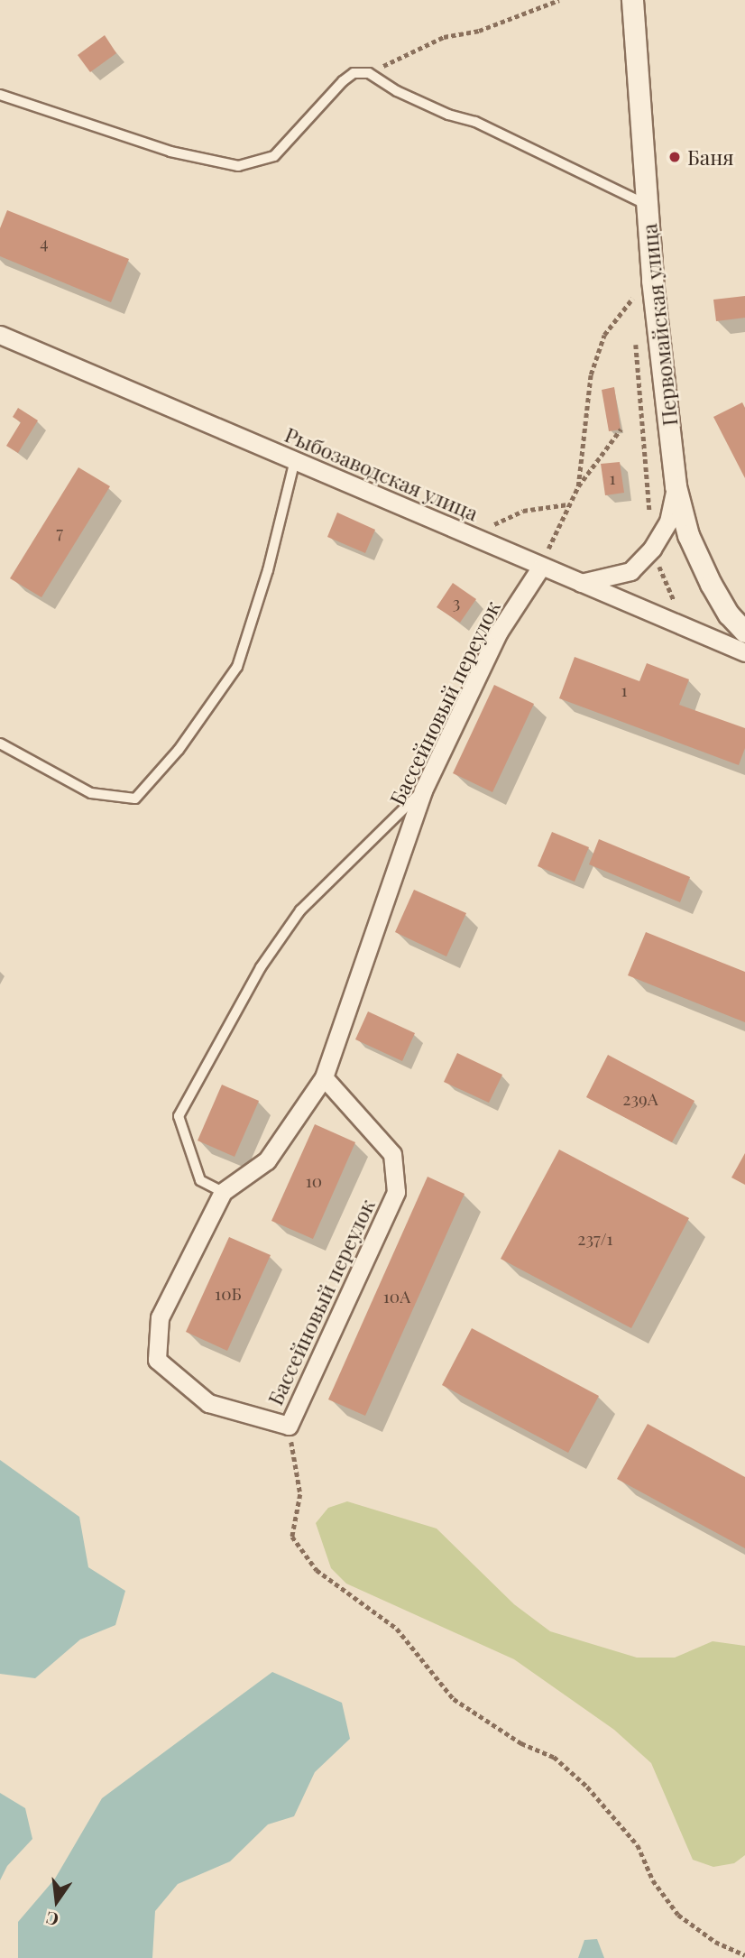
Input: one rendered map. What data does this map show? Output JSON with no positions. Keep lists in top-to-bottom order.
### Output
{
  "streets": {
    "street": ["Первомайская улица", "Рыбозаводская улица", "Бассейновый переулок"]
  },
  "crossings": [
    ["Рыбозаводская улица", "Бассейновый переулок"]
  ],
  "places": ["Баня"],
  "house_numbers": [
    "4",
    "1",
    "7",
    "3",
    "1",
    "239A",
    "10",
    "237/1",
    "10Б",
    "10А"
  ],
  "north": "bottom"
}
